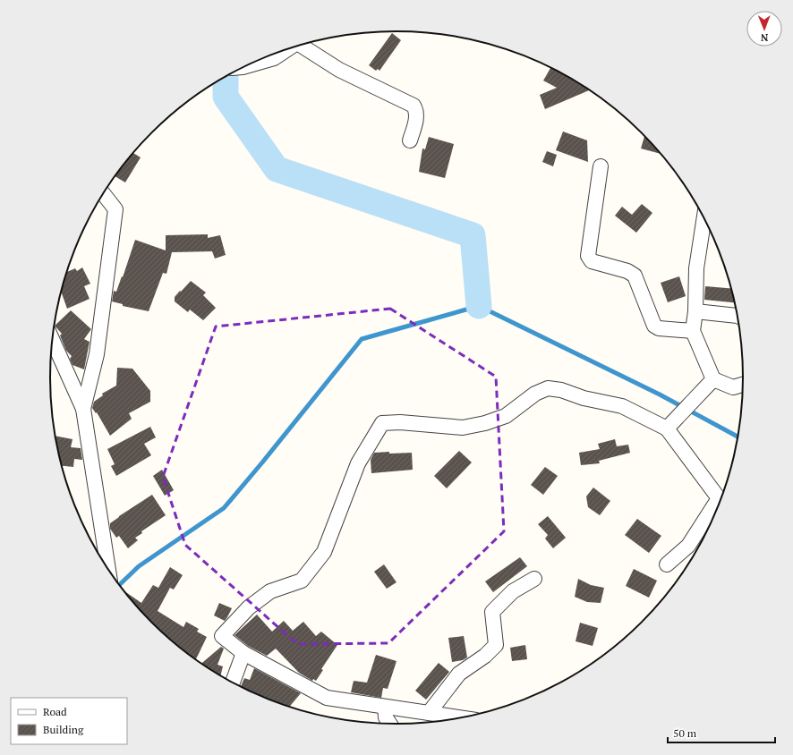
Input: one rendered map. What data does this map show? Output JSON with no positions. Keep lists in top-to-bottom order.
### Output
{
  "legend": ["Road", "Building"],
  "scale_bar": "50 m",
  "north": "bottom"
}
